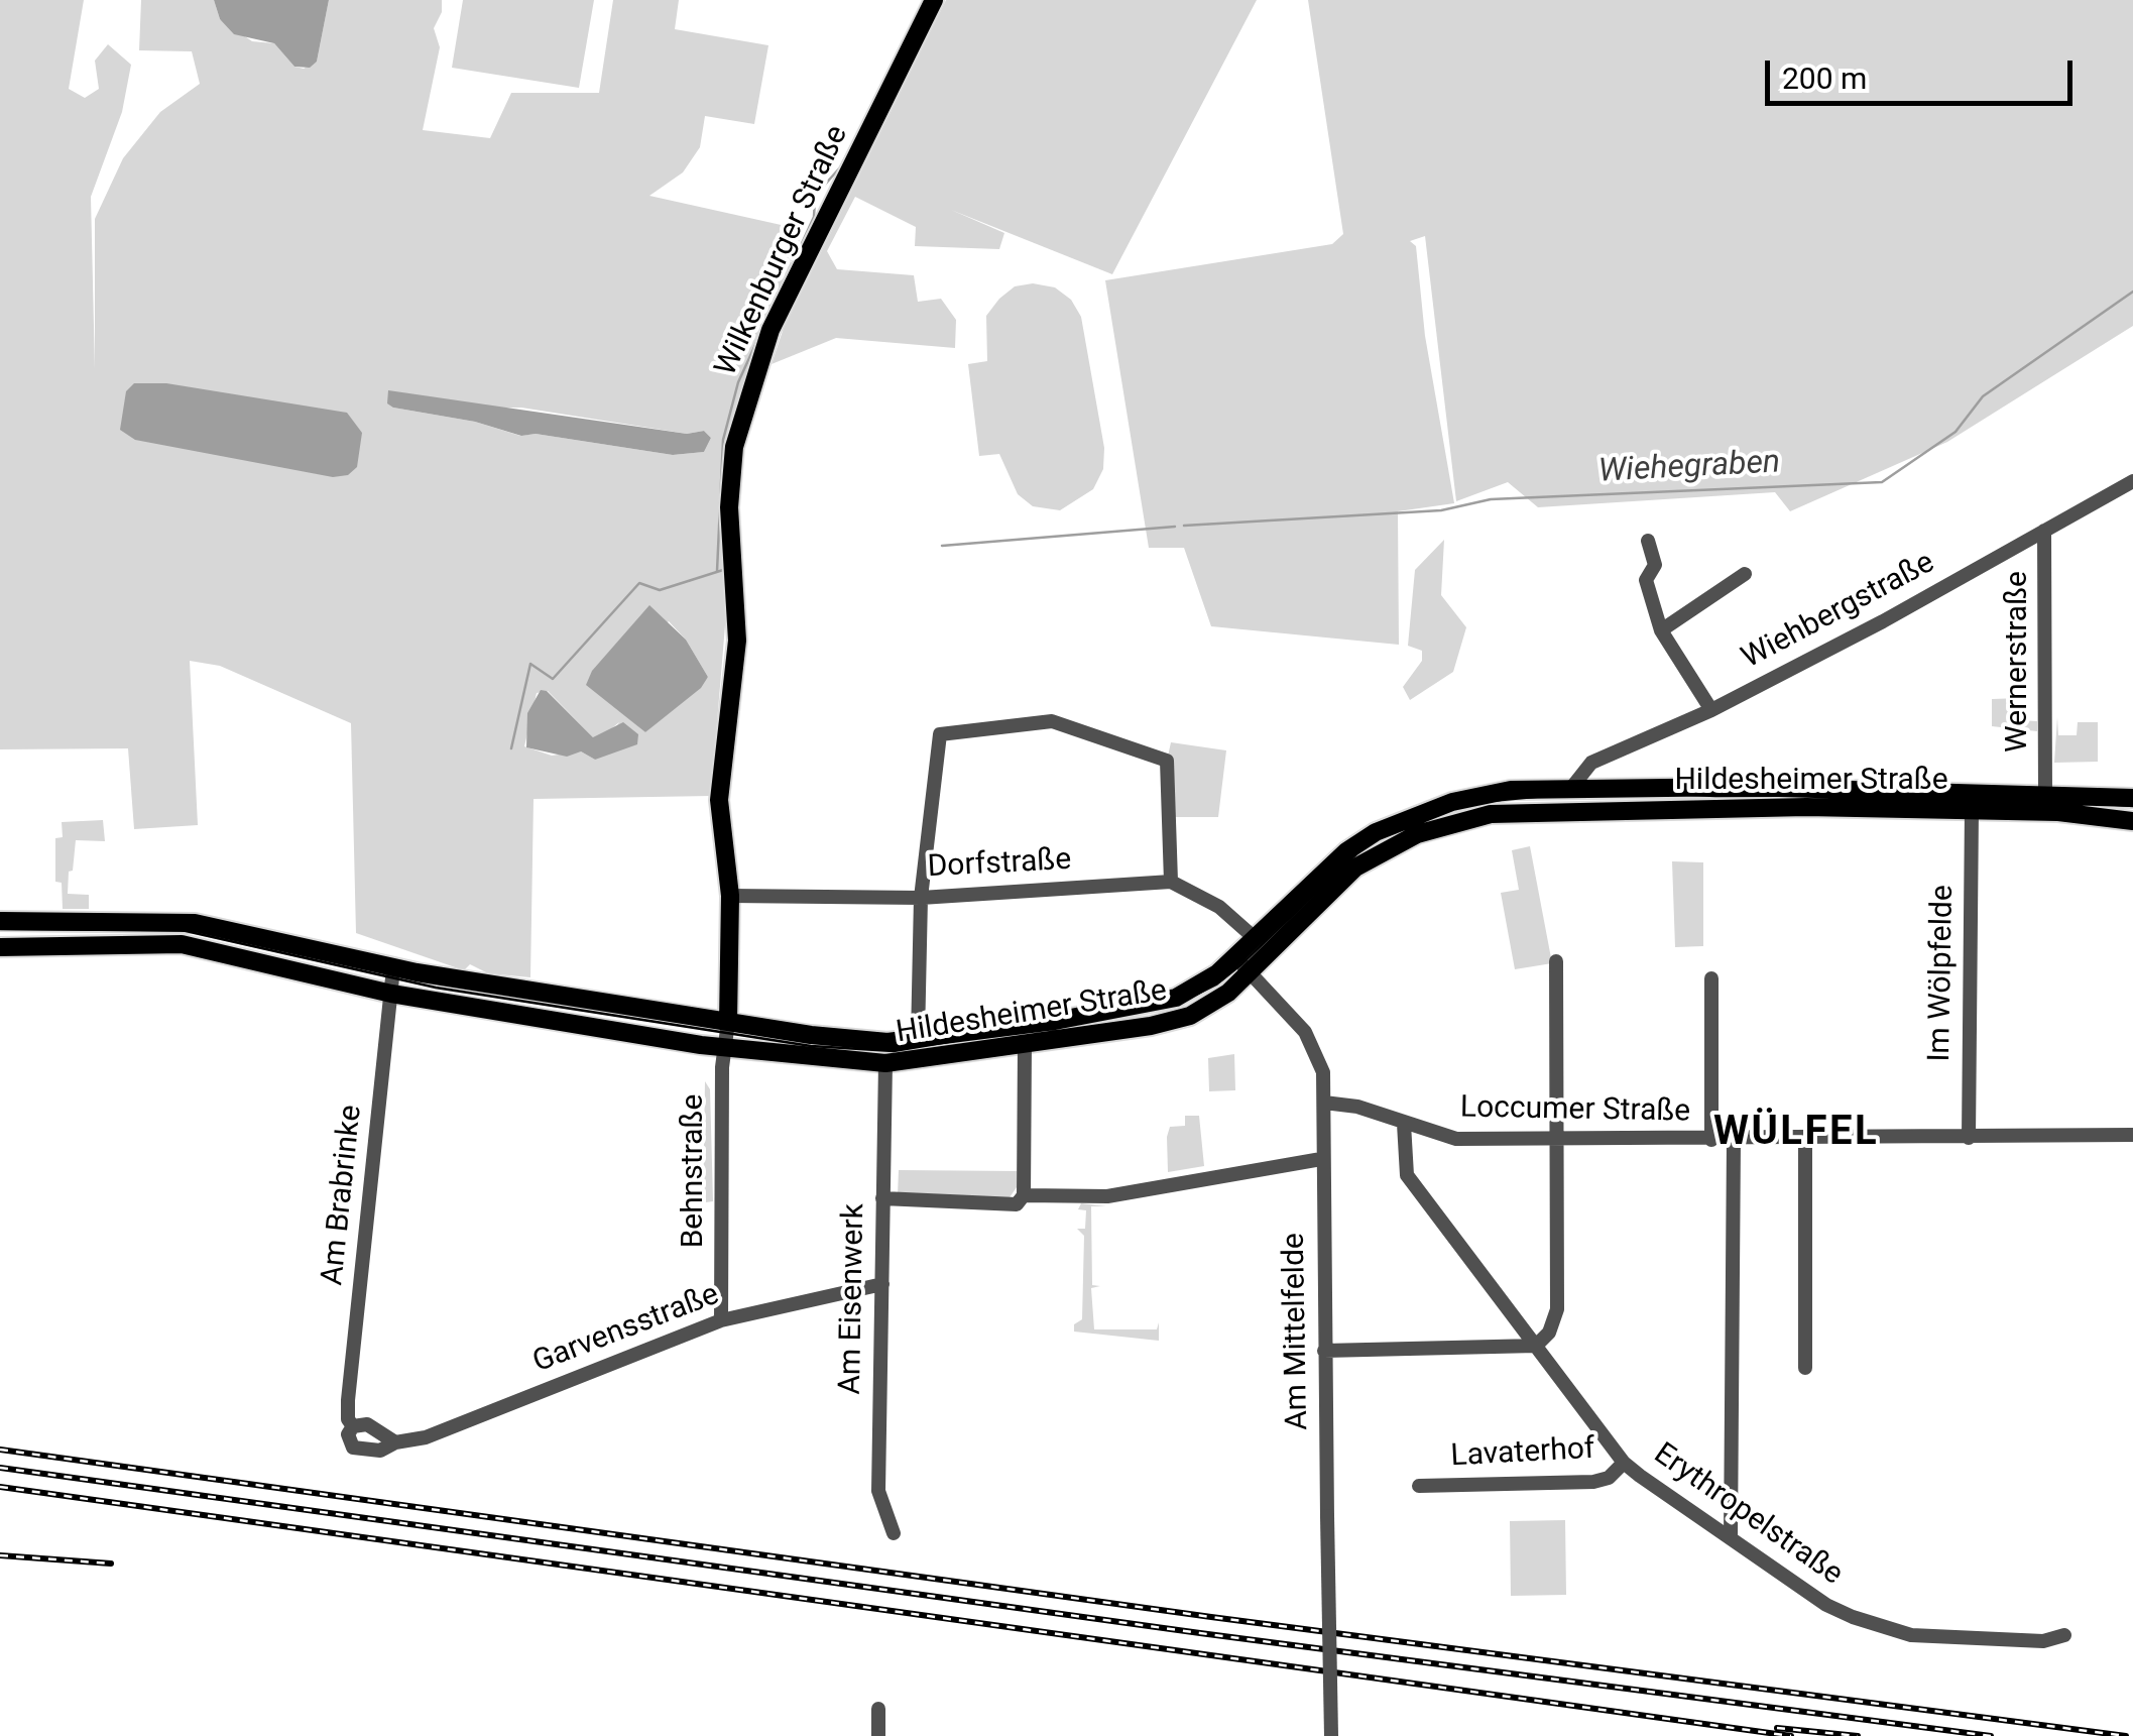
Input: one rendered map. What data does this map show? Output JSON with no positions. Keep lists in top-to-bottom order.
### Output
{
  "streets": {
    "main road": ["Wilkenburger Straße", "Hildesheimer Straße"],
    "street": [
      "Wiehbergstraße",
      "Wernerstraße",
      "Dorfstraße",
      "Im Wölpfelde",
      "Loccumer Straße",
      "Behnstraße",
      "Am Brabrinke",
      "Am Eisenwerk",
      "Garvensstraße",
      "Am Mittelfelde",
      "Lavaterhof",
      "Erythropelstraße"
    ]
  },
  "crossings": [
    ["Wilkenburger Straße", "Hildesheimer Straße"],
    ["Wilkenburger Straße", "Dorfstraße"],
    ["Wilkenburger Straße", "Behnstraße"],
    ["Wiehbergstraße", "Wernerstraße"],
    ["Wiehbergstraße", "Hildesheimer Straße"],
    ["Wernerstraße", "Hildesheimer Straße"],
    ["Hildesheimer Straße", "Im Wölpfelde"],
    ["Hildesheimer Straße", "Behnstraße"],
    ["Hildesheimer Straße", "Am Brabrinke"],
    ["Hildesheimer Straße", "Am Eisenwerk"],
    ["Hildesheimer Straße", "Am Mittelfelde"],
    ["Im Wölpfelde", "Loccumer Straße"],
    ["Loccumer Straße", "Am Mittelfelde"],
    ["Loccumer Straße", "Erythropelstraße"],
    ["Behnstraße", "Garvensstraße"],
    ["Am Brabrinke", "Garvensstraße"],
    ["Am Eisenwerk", "Garvensstraße"],
    ["Lavaterhof", "Erythropelstraße"]
  ],
  "districts": ["WÜLFEL"],
  "water": ["Wiehegraben"],
  "scale_bar": "200 m"
}
